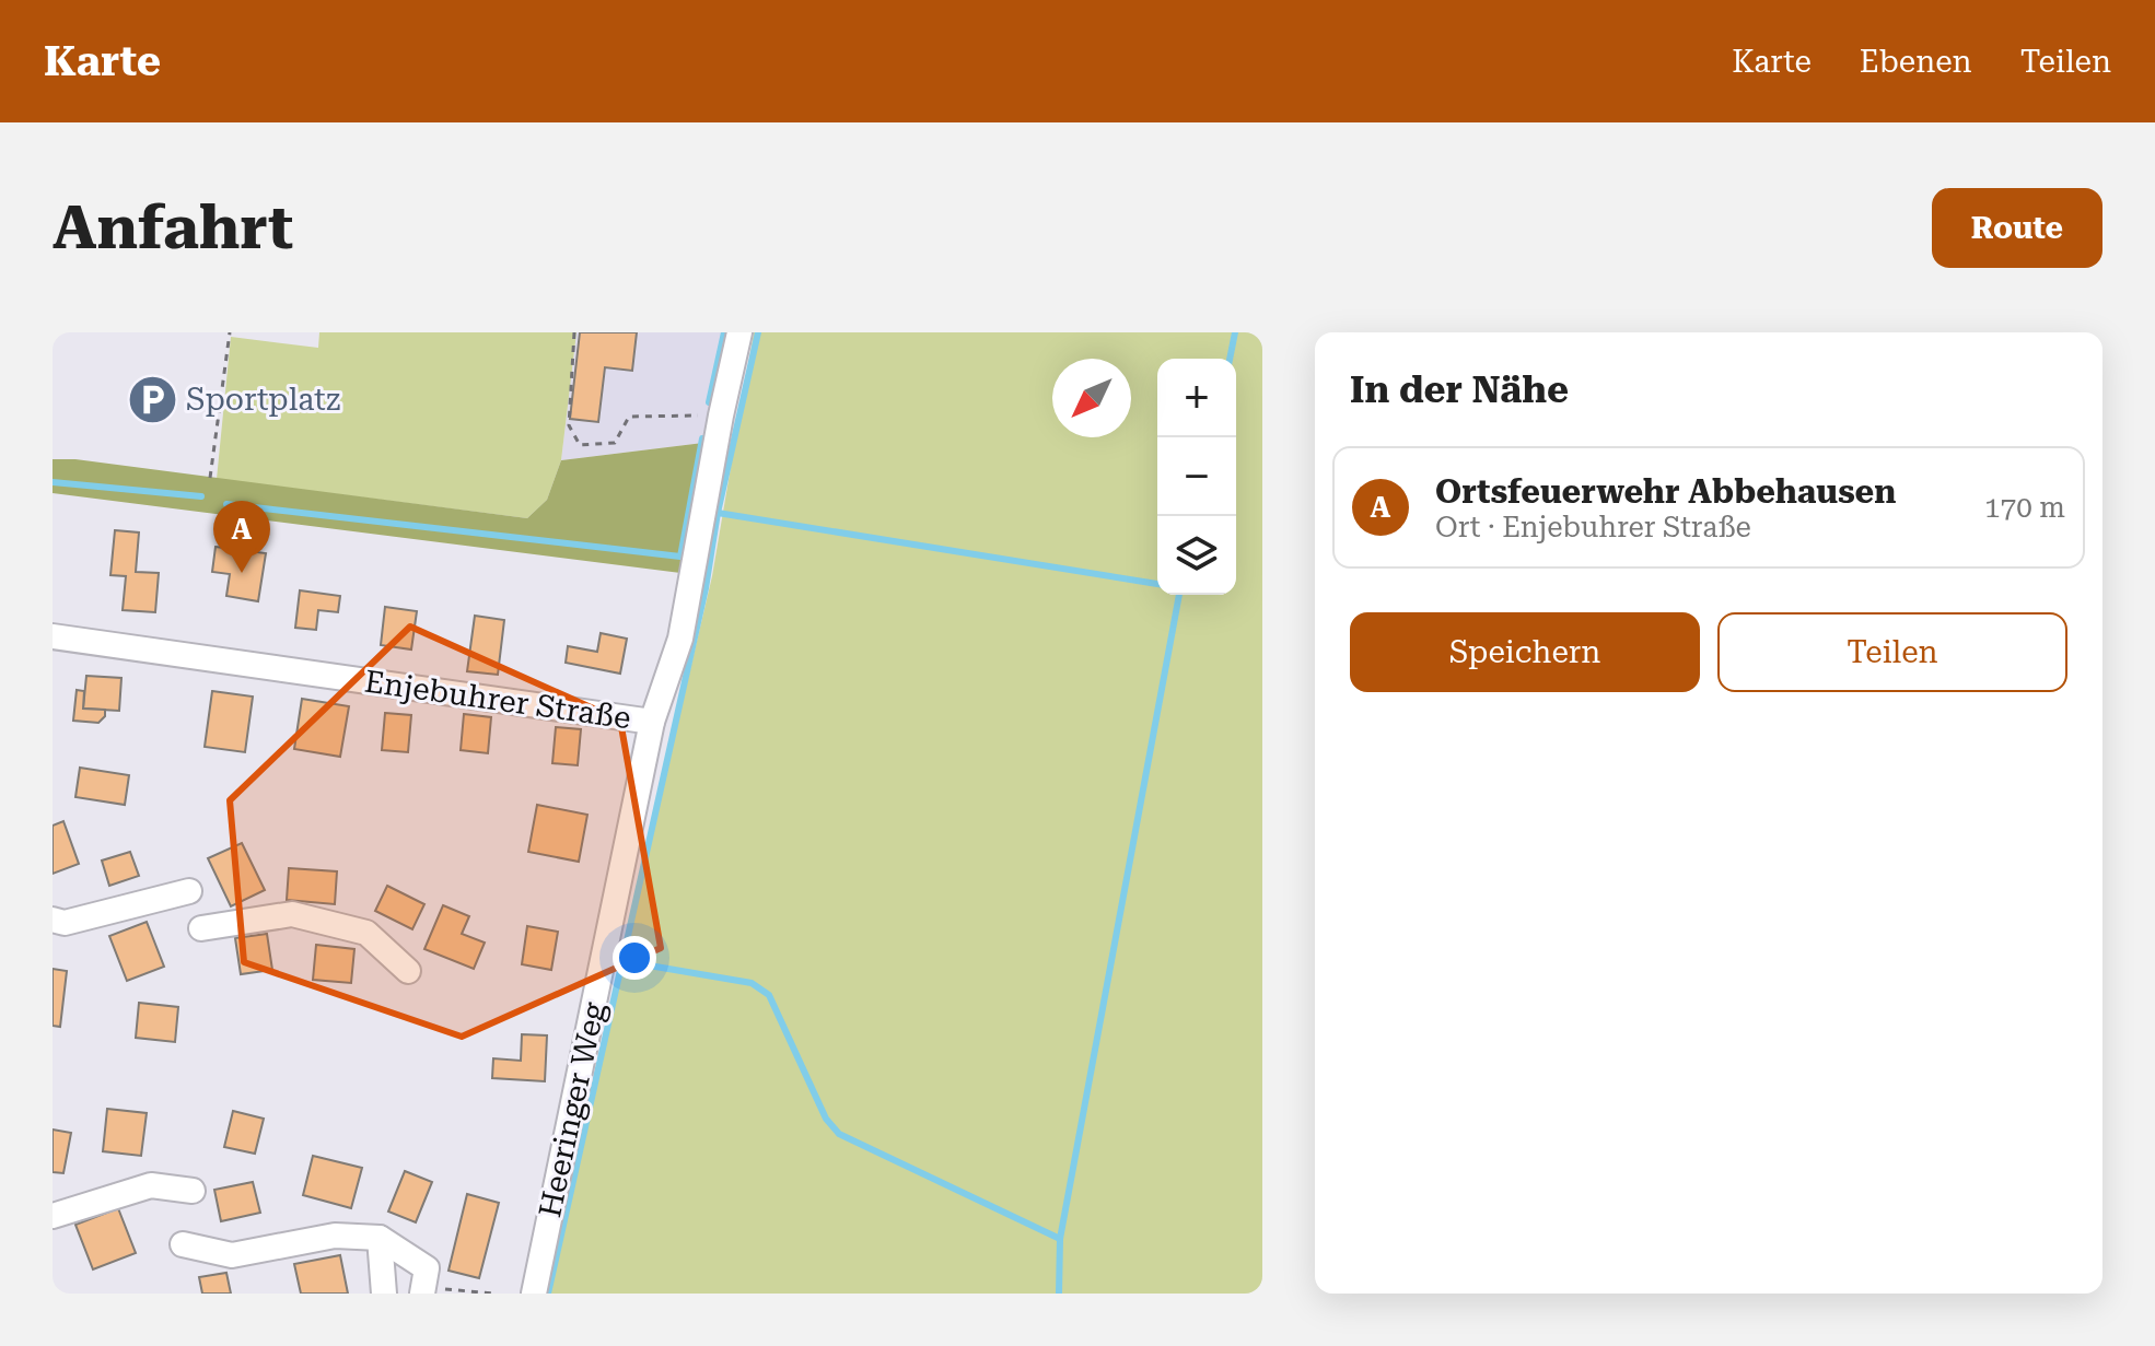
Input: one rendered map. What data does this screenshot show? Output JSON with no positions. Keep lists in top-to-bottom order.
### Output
{
  "streets": {
    "street": ["Enjebuhrer Straße", "Heeringer Weg"]
  },
  "crossings": [
    ["Enjebuhrer Straße", "Heeringer Weg"]
  ],
  "places": {
    "parking": ["Sportplatz"]
  },
  "north": "bottom left",
  "page": {
    "header": "Karte",
    "nav": ["Karte", "Ebenen", "Teilen"],
    "buttons": [
      "Route",
      ["Speichern", "Teilen"]
    ],
    "title": "Anfahrt",
    "heading": "In der Nähe",
    "map_buttons": ["+", "−"],
    "list": [
      {
        "mark": "A",
        "name": "Ortsfeuerwehr Abbehausen",
        "note": "Ort · Enjebuhrer Straße",
        "value": "170 m"
      }
    ],
    "pins": "A"
  }
}
